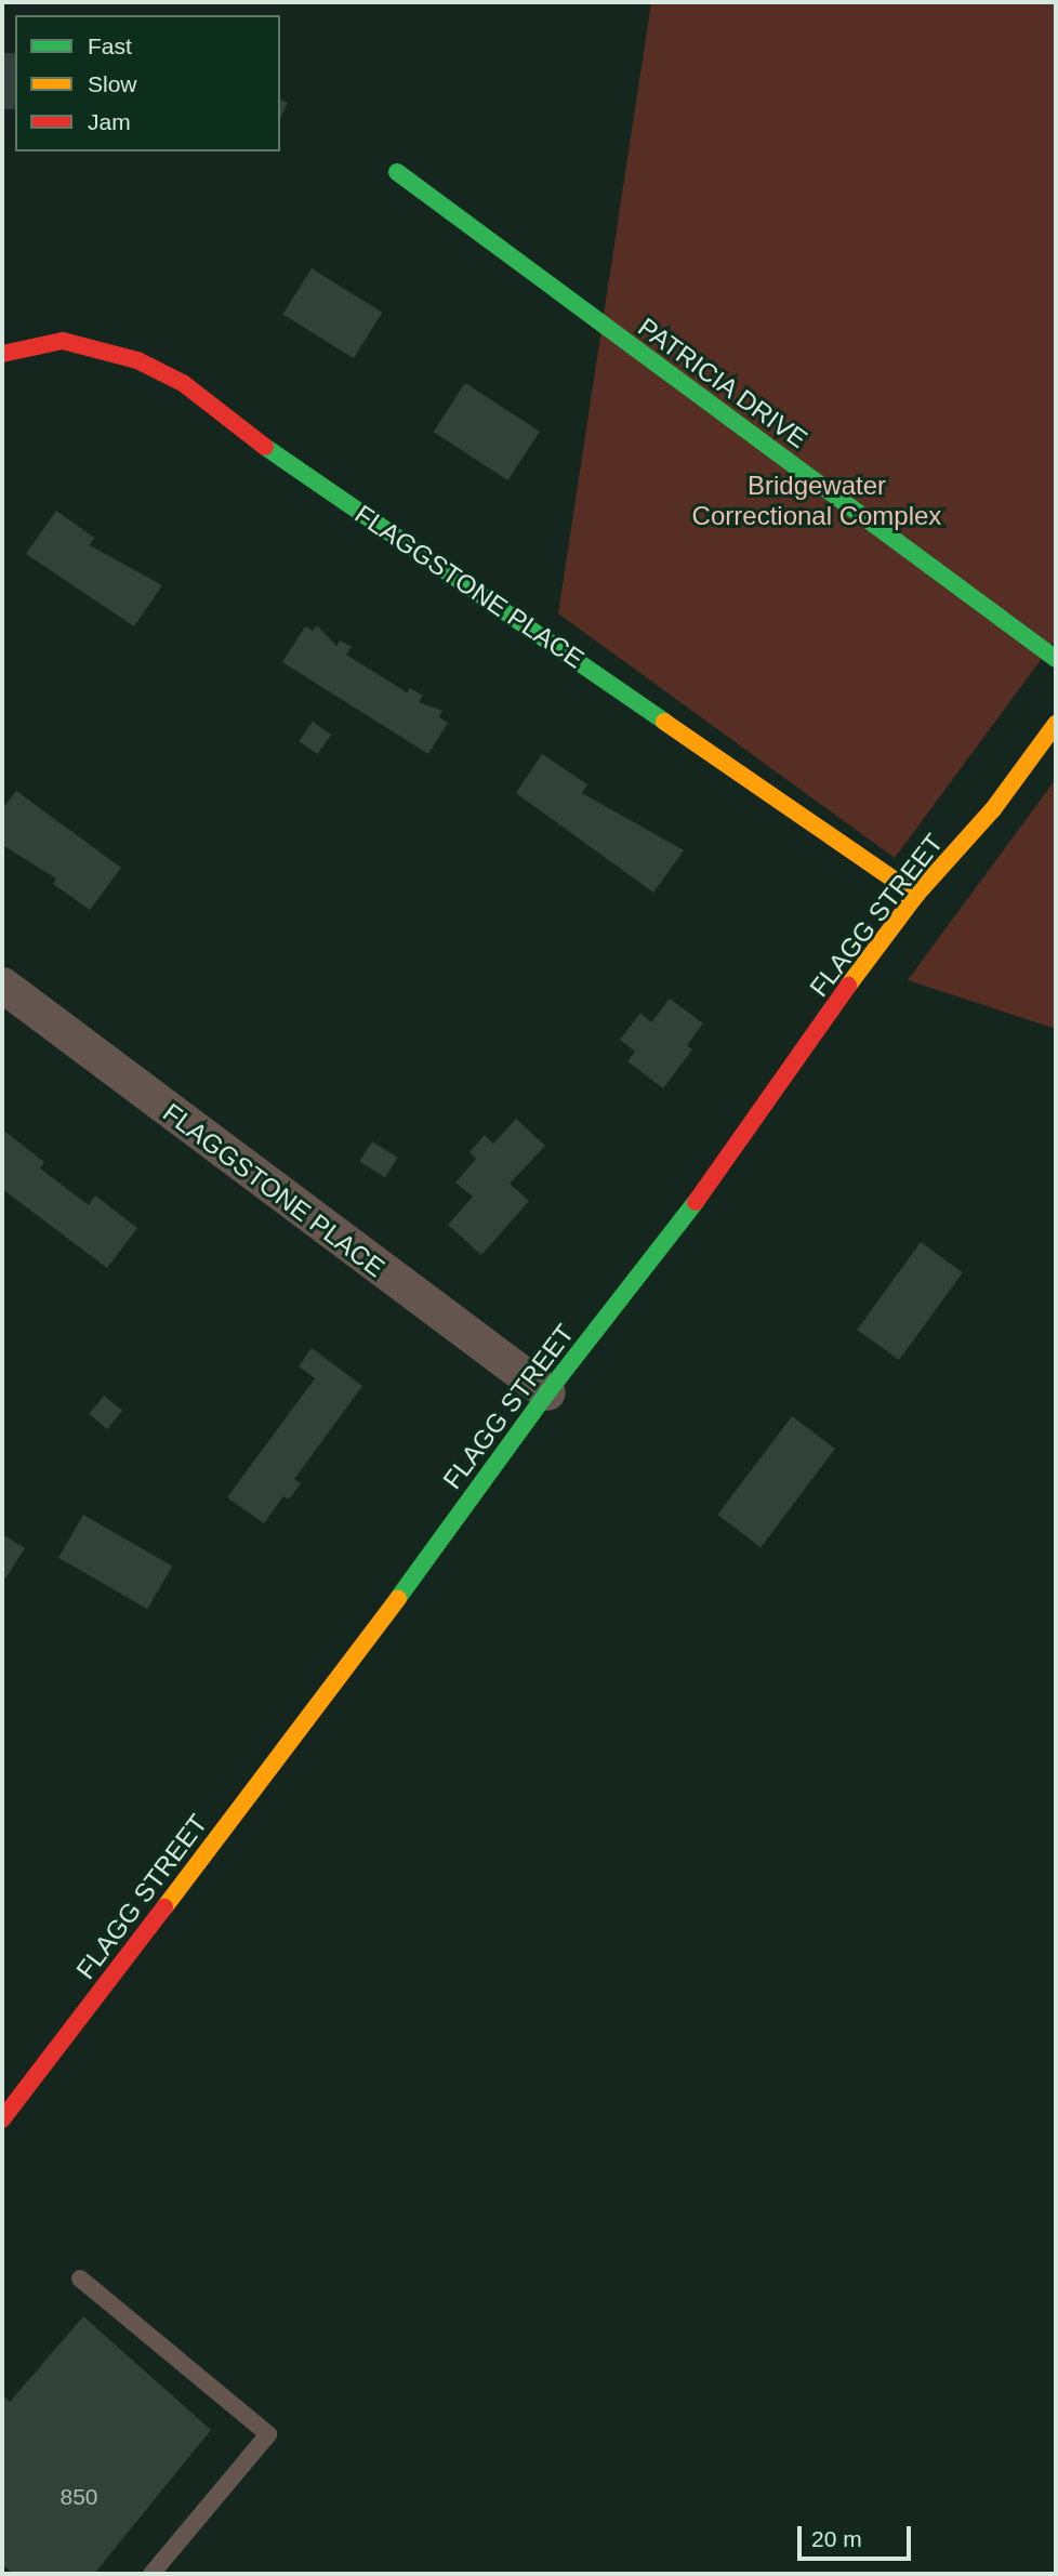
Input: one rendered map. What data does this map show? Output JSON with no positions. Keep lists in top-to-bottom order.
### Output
{
  "streets": {
    "street": ["PATRICIA DRIVE", "FLAGGSTONE PLACE", "FLAGG STREET"]
  },
  "crossings": [
    ["FLAGGSTONE PLACE", "FLAGG STREET"]
  ],
  "parks": ["Bridgewater Correctional Complex"],
  "house_numbers": ["850"],
  "legend": ["Fast", "Slow", "Jam"],
  "scale_bar": "20 m"
}
